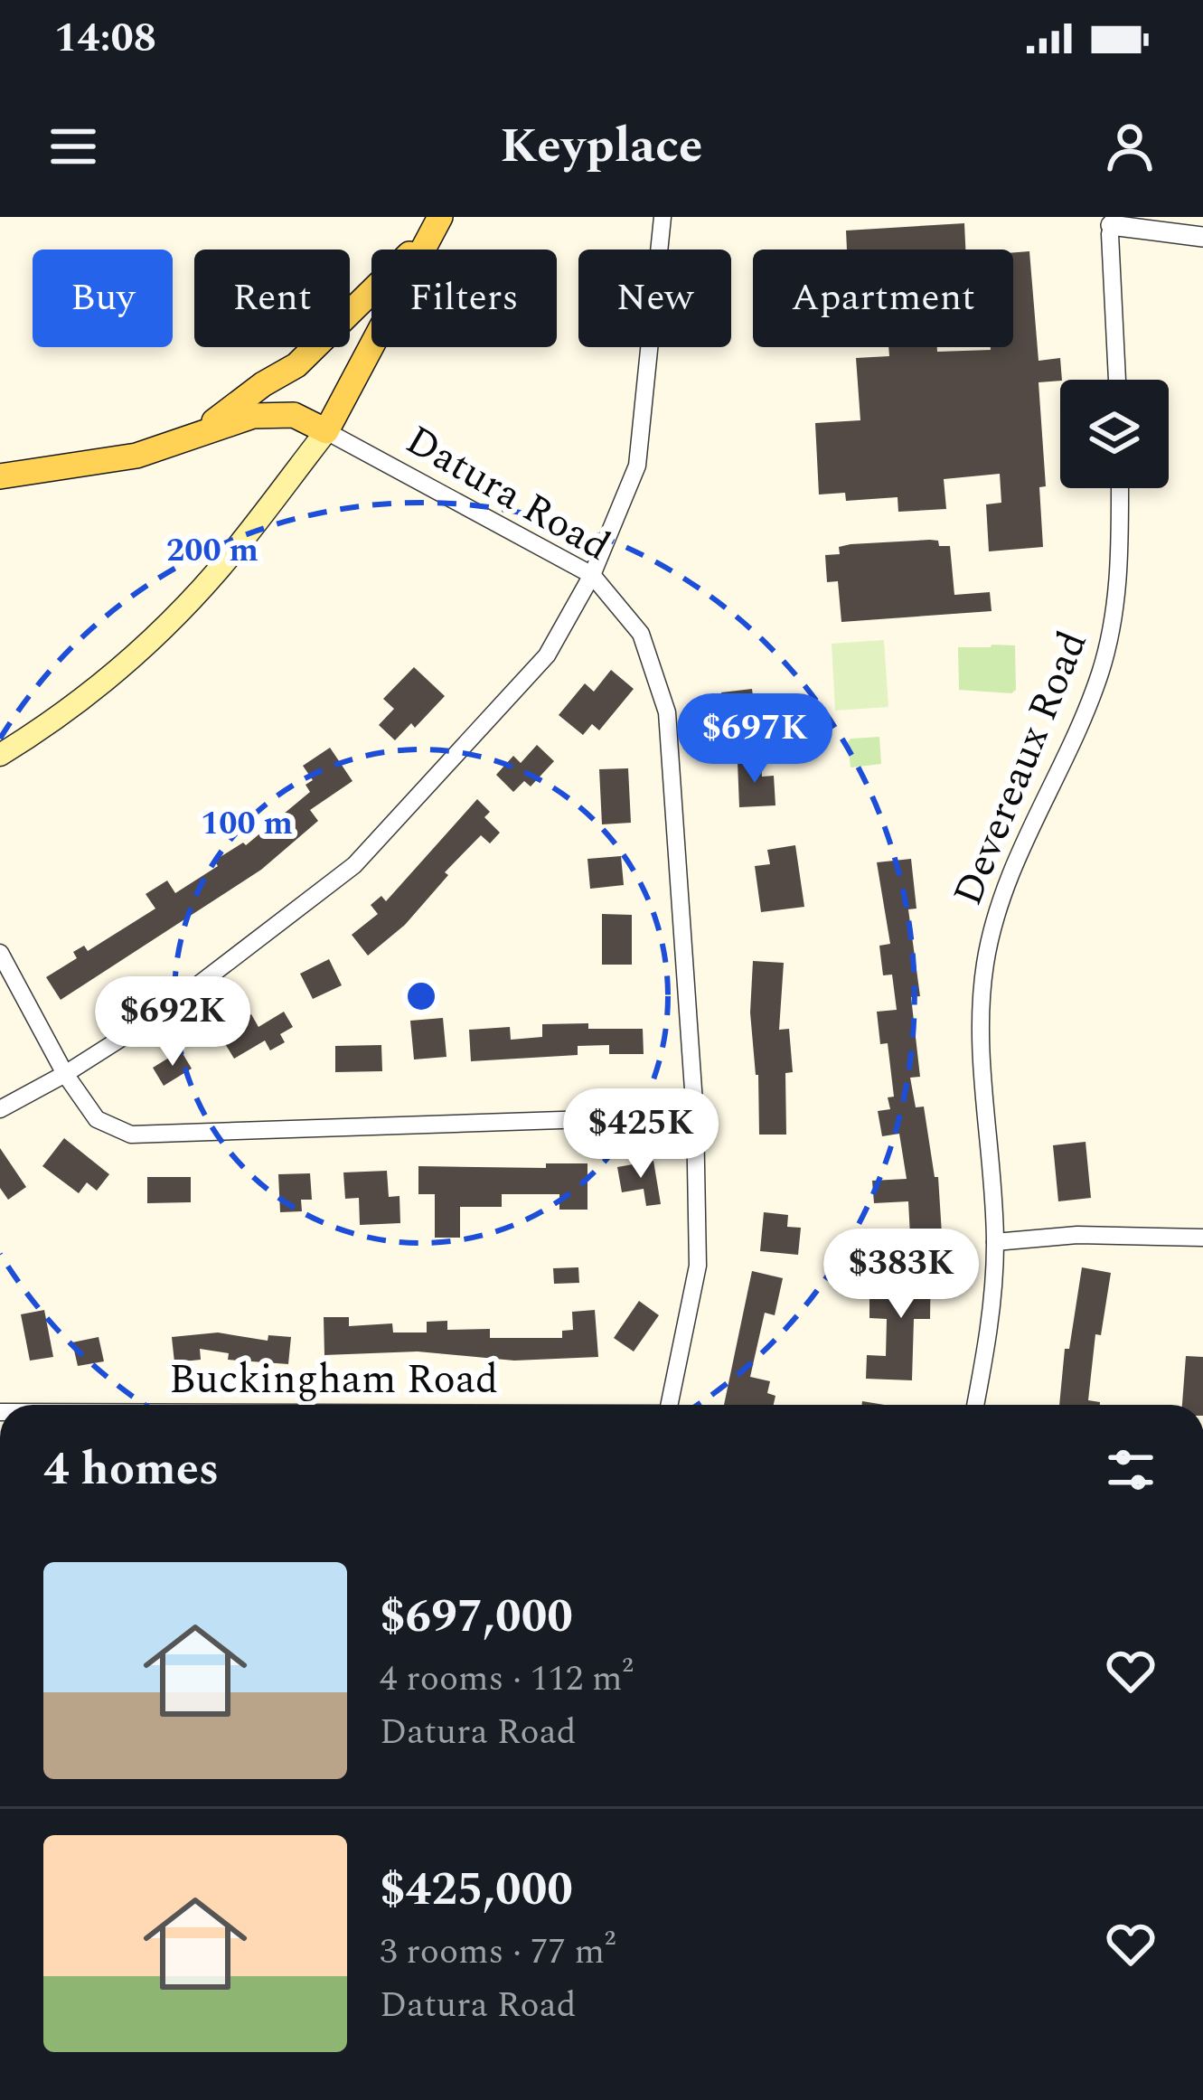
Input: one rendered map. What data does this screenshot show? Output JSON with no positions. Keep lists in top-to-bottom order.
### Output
{
  "streets": {
    "main road": ["Datura Road"],
    "street": ["Devereaux Road"]
  },
  "page": {
    "status": "14:08",
    "header": "Keyplace",
    "chip": [
      "Buy",
      "Rent",
      "Filters",
      "New",
      "Apartment"
    ],
    "price": [
      "$697K",
      "$692K",
      "$425K",
      "$383K"
    ],
    "heading": "4 homes",
    "list": [
      {
        "name": "$697,000",
        "note": "4 rooms · 112 m² · Datura Road"
      },
      {
        "name": "$425,000",
        "note": "3 rooms · 77 m² · Datura Road"
      }
    ]
  },
  "rings": ["200 m", "100 m"]
}
